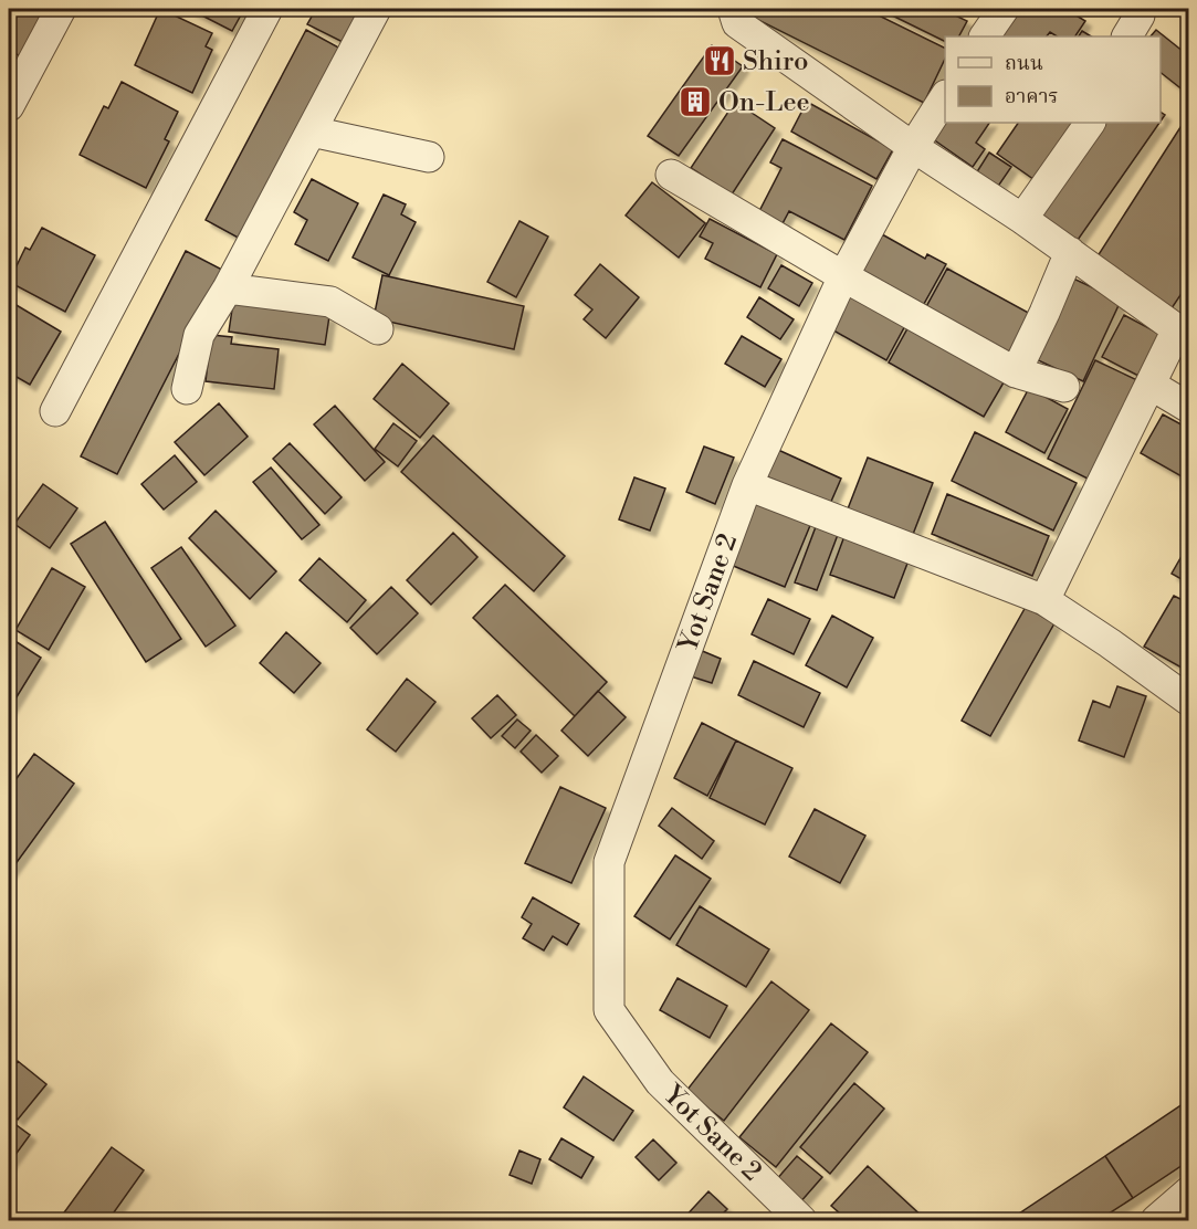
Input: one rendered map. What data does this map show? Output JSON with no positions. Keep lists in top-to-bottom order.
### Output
{
  "streets": {
    "street": ["Yot Sane 2"]
  },
  "places": {
    "restaurant": ["Shiro"],
    "building": ["On-Lee"]
  },
  "legend": ["ถนน", "อาคาร"]
}
